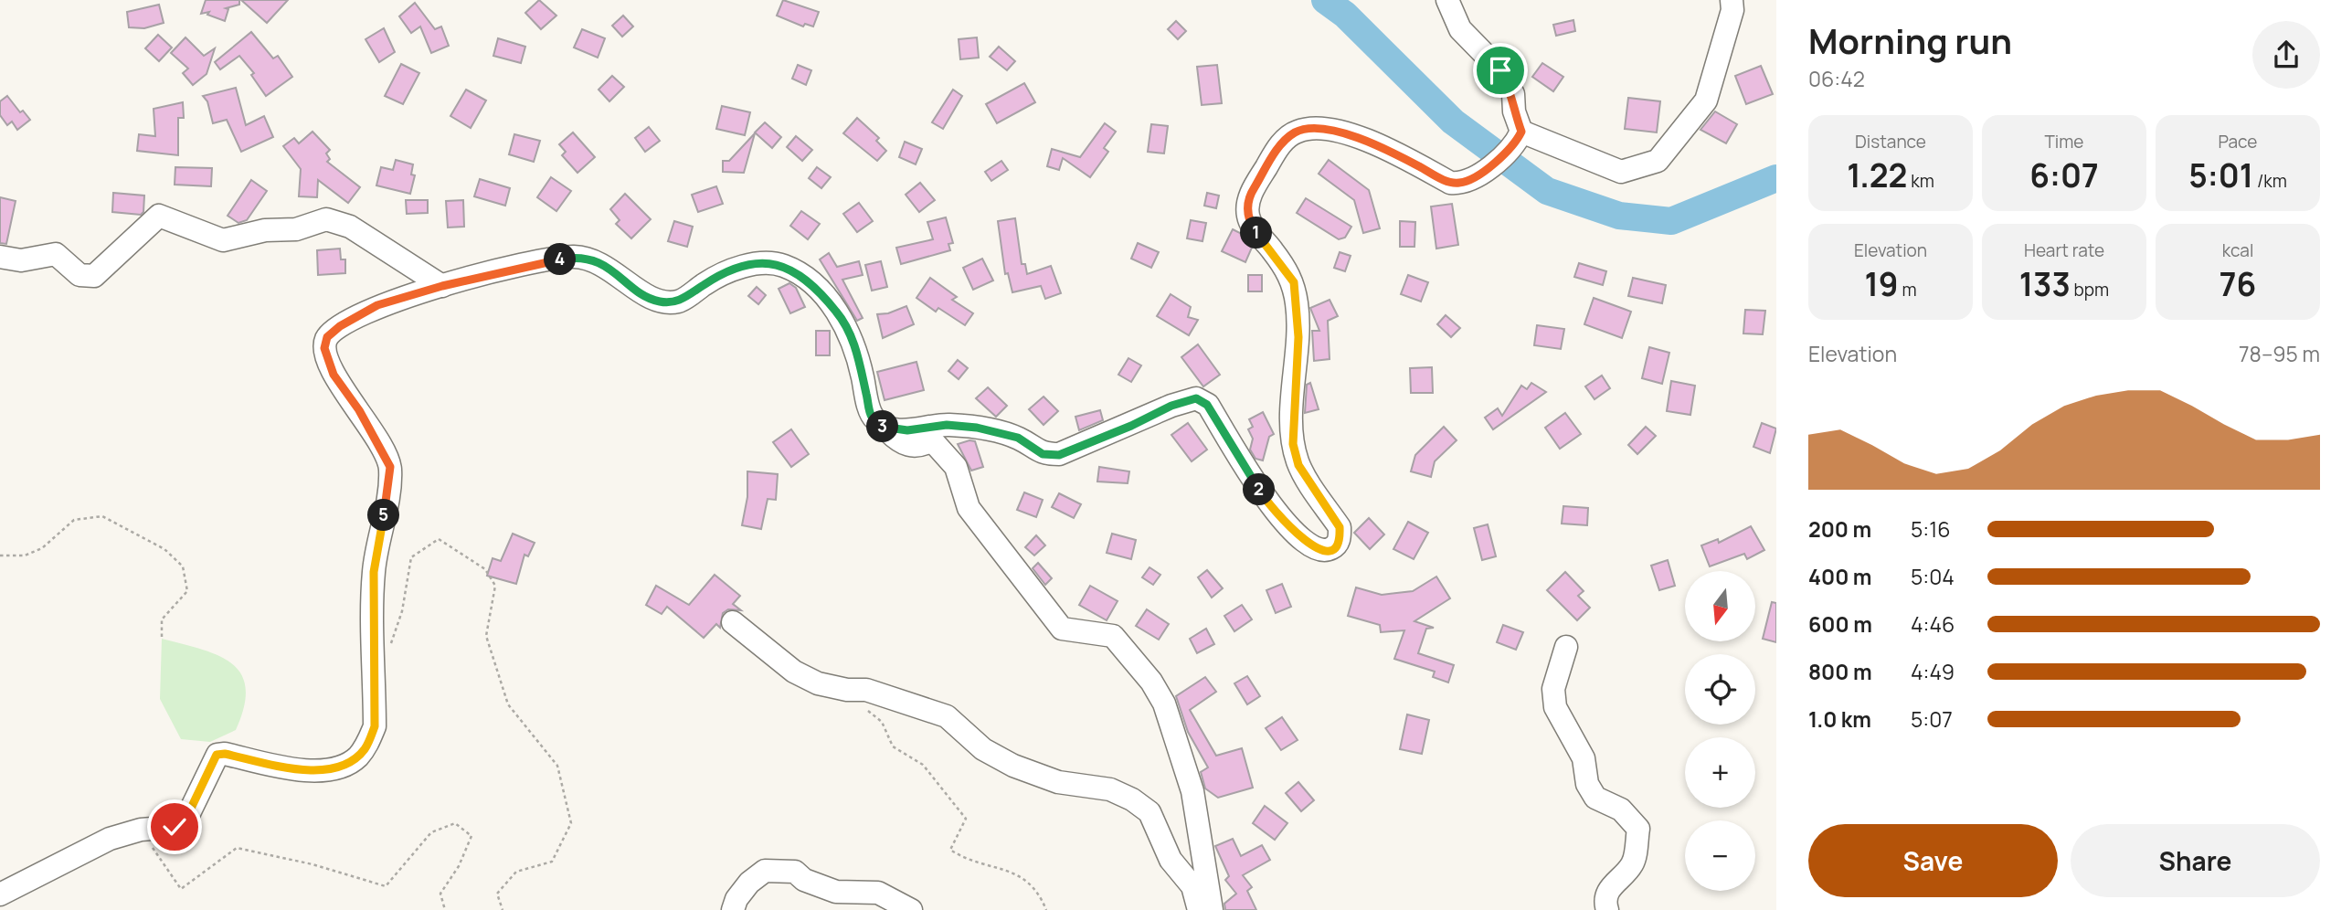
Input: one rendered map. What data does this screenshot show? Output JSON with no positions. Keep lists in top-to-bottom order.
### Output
{
  "north": "bottom",
  "page": {
    "heading": ["Morning run", "06:42"],
    "stats": [
      ["Distance", "1.22 km"],
      ["Time", "6:07"],
      ["Pace", "5:01 /km"],
      ["Elevation", "19 m"],
      ["Heart rate", "133 bpm"],
      ["kcal", "76"]
    ],
    "pins": [
      "1",
      "4",
      "3",
      "2",
      "5"
    ],
    "chart": ["Elevation", "78–95 m"],
    "list": [
      {
        "name": "200 m",
        "note": "5:16"
      },
      {
        "name": "400 m",
        "note": "5:04"
      },
      {
        "name": "600 m",
        "note": "4:46"
      },
      {
        "name": "800 m",
        "note": "4:49"
      },
      {
        "name": "1.0 km",
        "note": "5:07"
      }
    ],
    "map_buttons": ["+", "−"],
    "buttons": ["Save", "Share"]
  }
}
